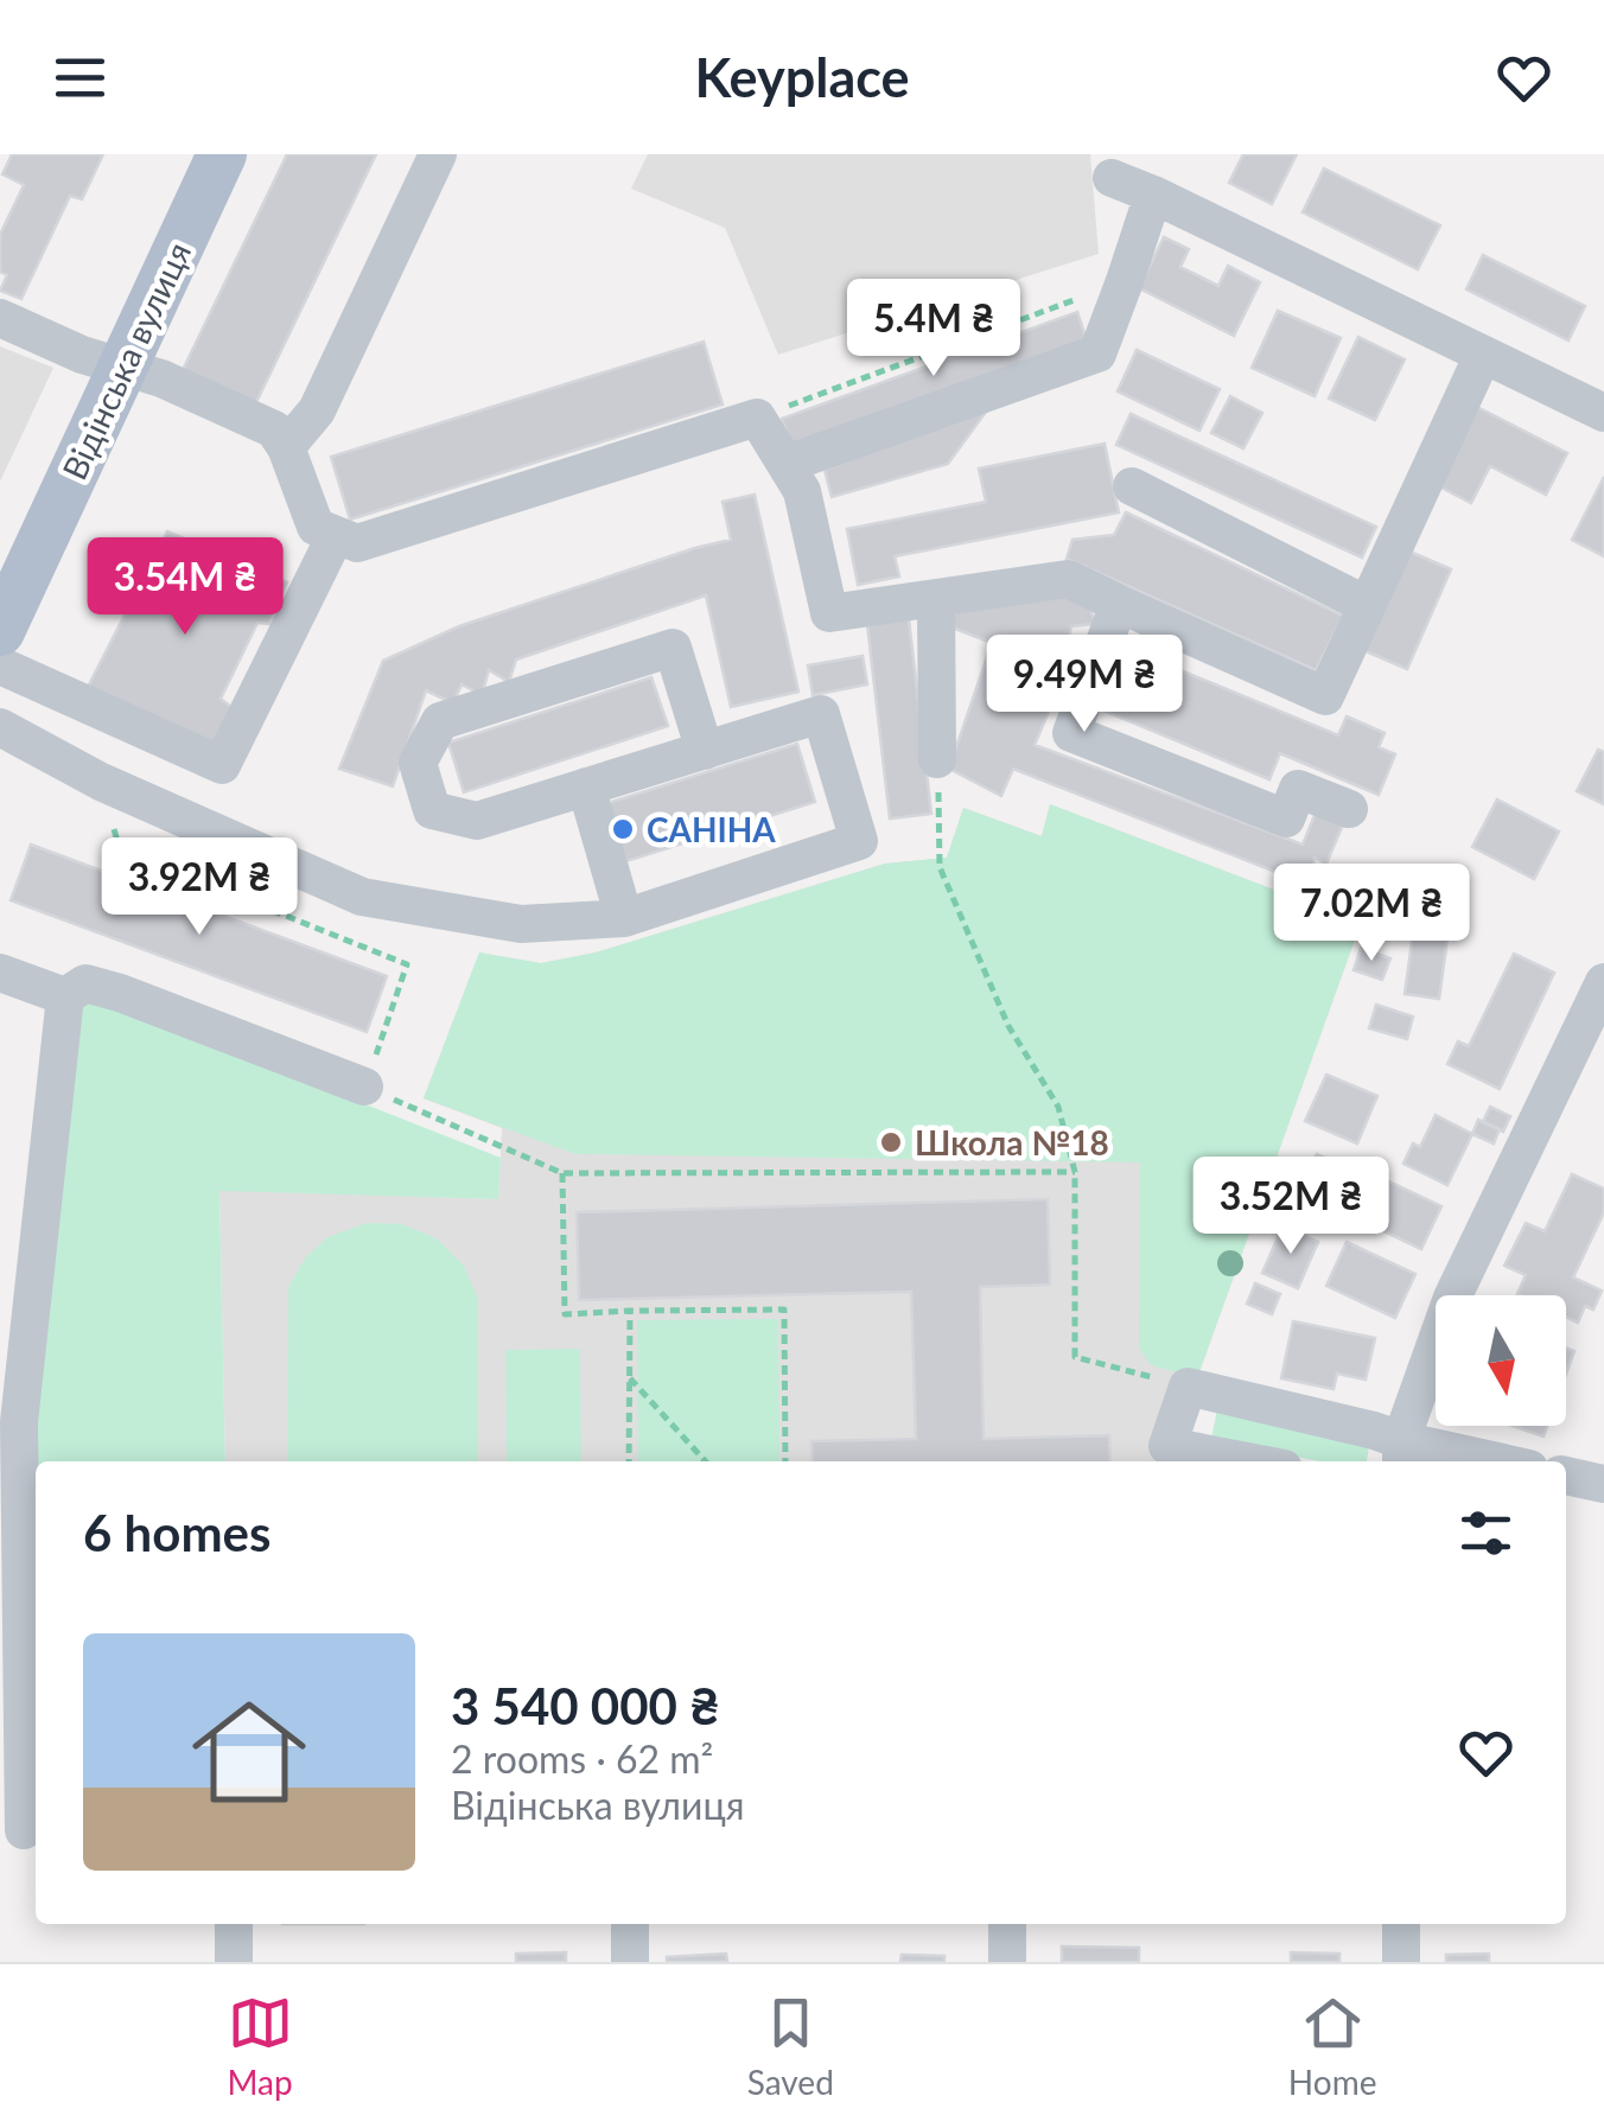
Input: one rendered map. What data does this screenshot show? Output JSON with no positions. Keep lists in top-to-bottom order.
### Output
{
  "streets": {
    "main road": ["Відінська вулиця"]
  },
  "places": ["САНІНА", "Школа №18"],
  "north": "bottom",
  "page": {
    "header": "Keyplace",
    "price": [
      "5.4M ₴",
      "3.54M ₴",
      "9.49M ₴",
      "3.92M ₴",
      "7.02M ₴",
      "3.52M ₴"
    ],
    "heading": "6 homes",
    "list": [
      {
        "name": "3 540 000 ₴",
        "note": "2 rooms · 62 m² · Відінська вулиця"
      }
    ],
    "tabs": ["Map", "Saved", "Home"]
  }
}
